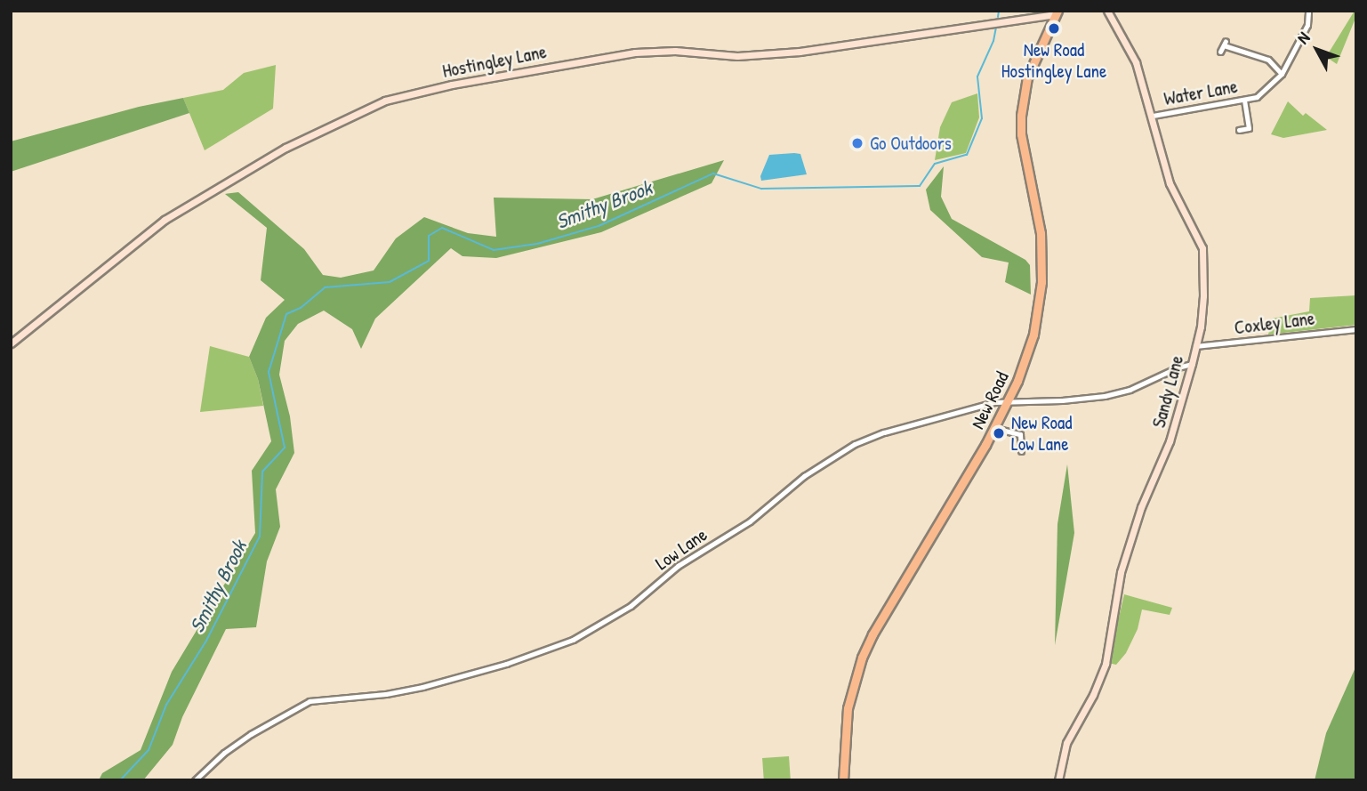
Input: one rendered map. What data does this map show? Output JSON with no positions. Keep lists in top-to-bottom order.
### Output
{
  "streets": {
    "highway": ["New Road"],
    "main road": ["Hostingley Lane", "Sandy Lane"],
    "street": ["Water Lane", "Coxley Lane", "Low Lane"]
  },
  "crossings": [
    ["Hostingley Lane", "New Road"],
    ["Water Lane", "Sandy Lane"],
    ["Coxley Lane", "Sandy Lane"],
    ["Sandy Lane", "Low Lane"],
    ["New Road", "Low Lane"]
  ],
  "water": ["Smithy Brook"],
  "places": ["New Road Hostingley Lane", "Go Outdoors", "New Road Low Lane"],
  "north": "top left"
}
